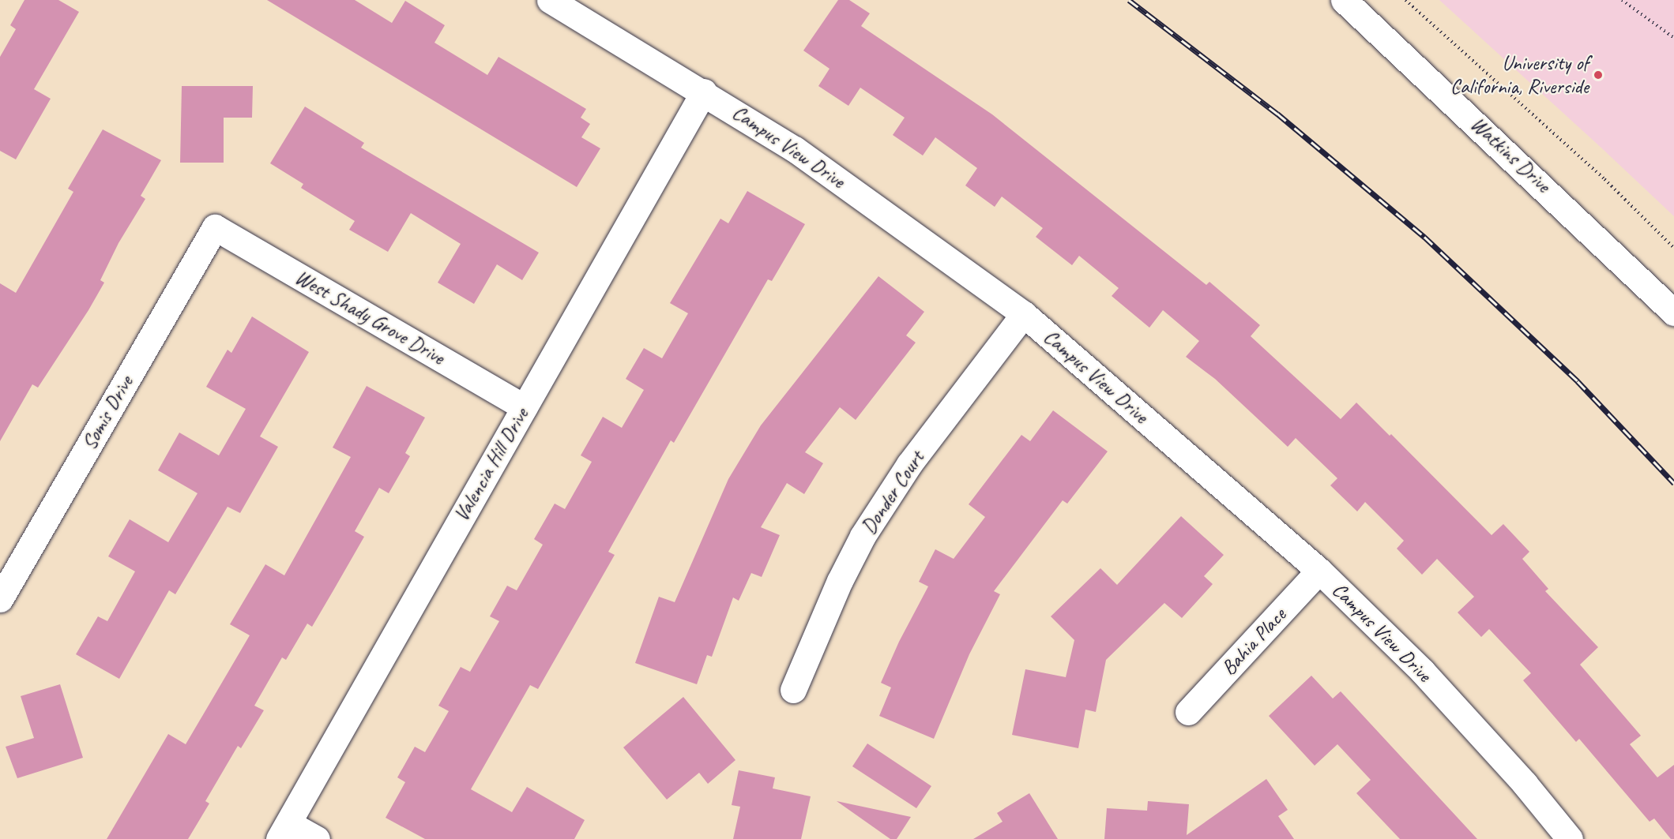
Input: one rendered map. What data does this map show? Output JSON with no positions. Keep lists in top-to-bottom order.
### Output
{
  "streets": {
    "street": [
      "Campus View Drive",
      "Watkins Drive",
      "West Shady Grove Drive",
      "Somis Drive",
      "Valencia Hill Drive",
      "Donder Court",
      "Bahia Place"
    ]
  },
  "crossings": [
    ["Campus View Drive", "Valencia Hill Drive"],
    ["Campus View Drive", "Donder Court"],
    ["Campus View Drive", "Bahia Place"],
    ["West Shady Grove Drive", "Somis Drive"],
    ["West Shady Grove Drive", "Valencia Hill Drive"]
  ],
  "places": ["University of California, Riverside"]
}
